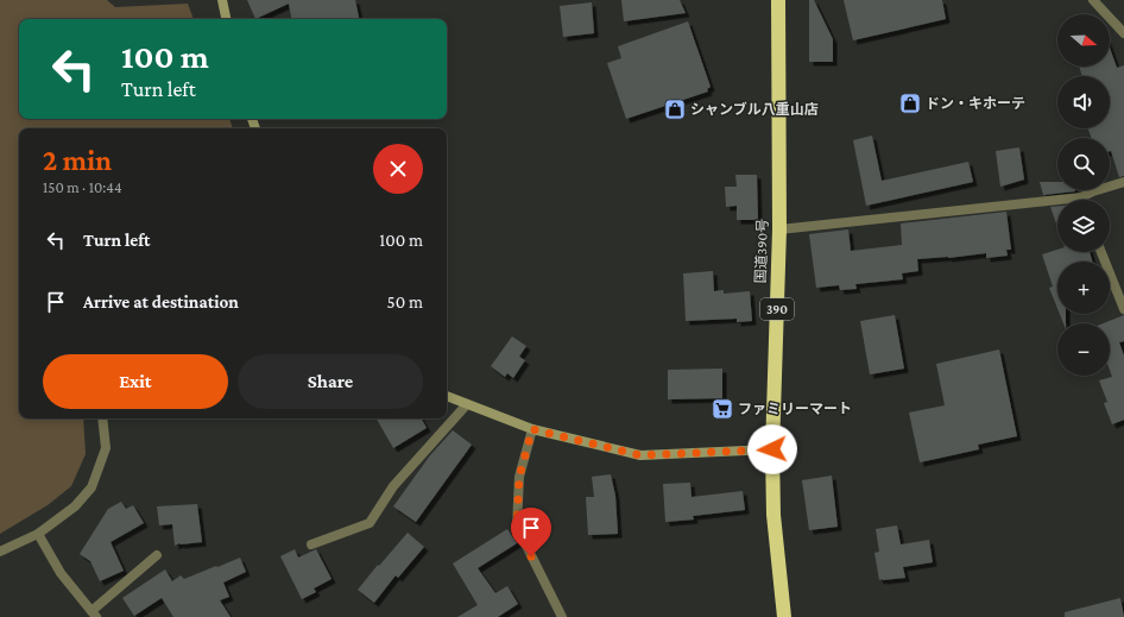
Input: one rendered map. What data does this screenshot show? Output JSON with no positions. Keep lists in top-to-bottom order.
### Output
{
  "streets": {
    "highway": ["国道390号", "390"]
  },
  "places": {
    "shop": ["ドン・キホーテ", "シャンブル八重山店"],
    "supermarket": ["ファミリーマート"]
  },
  "north": "right",
  "page": {
    "map_buttons": ["+", "−"],
    "turn": ["100 m", "Turn left"],
    "heading": ["2 min", "150 m · 10:44"],
    "list": [
      {
        "name": "Turn left",
        "value": "100 m"
      },
      {
        "name": "Arrive at destination",
        "value": "50 m"
      }
    ],
    "buttons": ["Exit", "Share"]
  }
}
